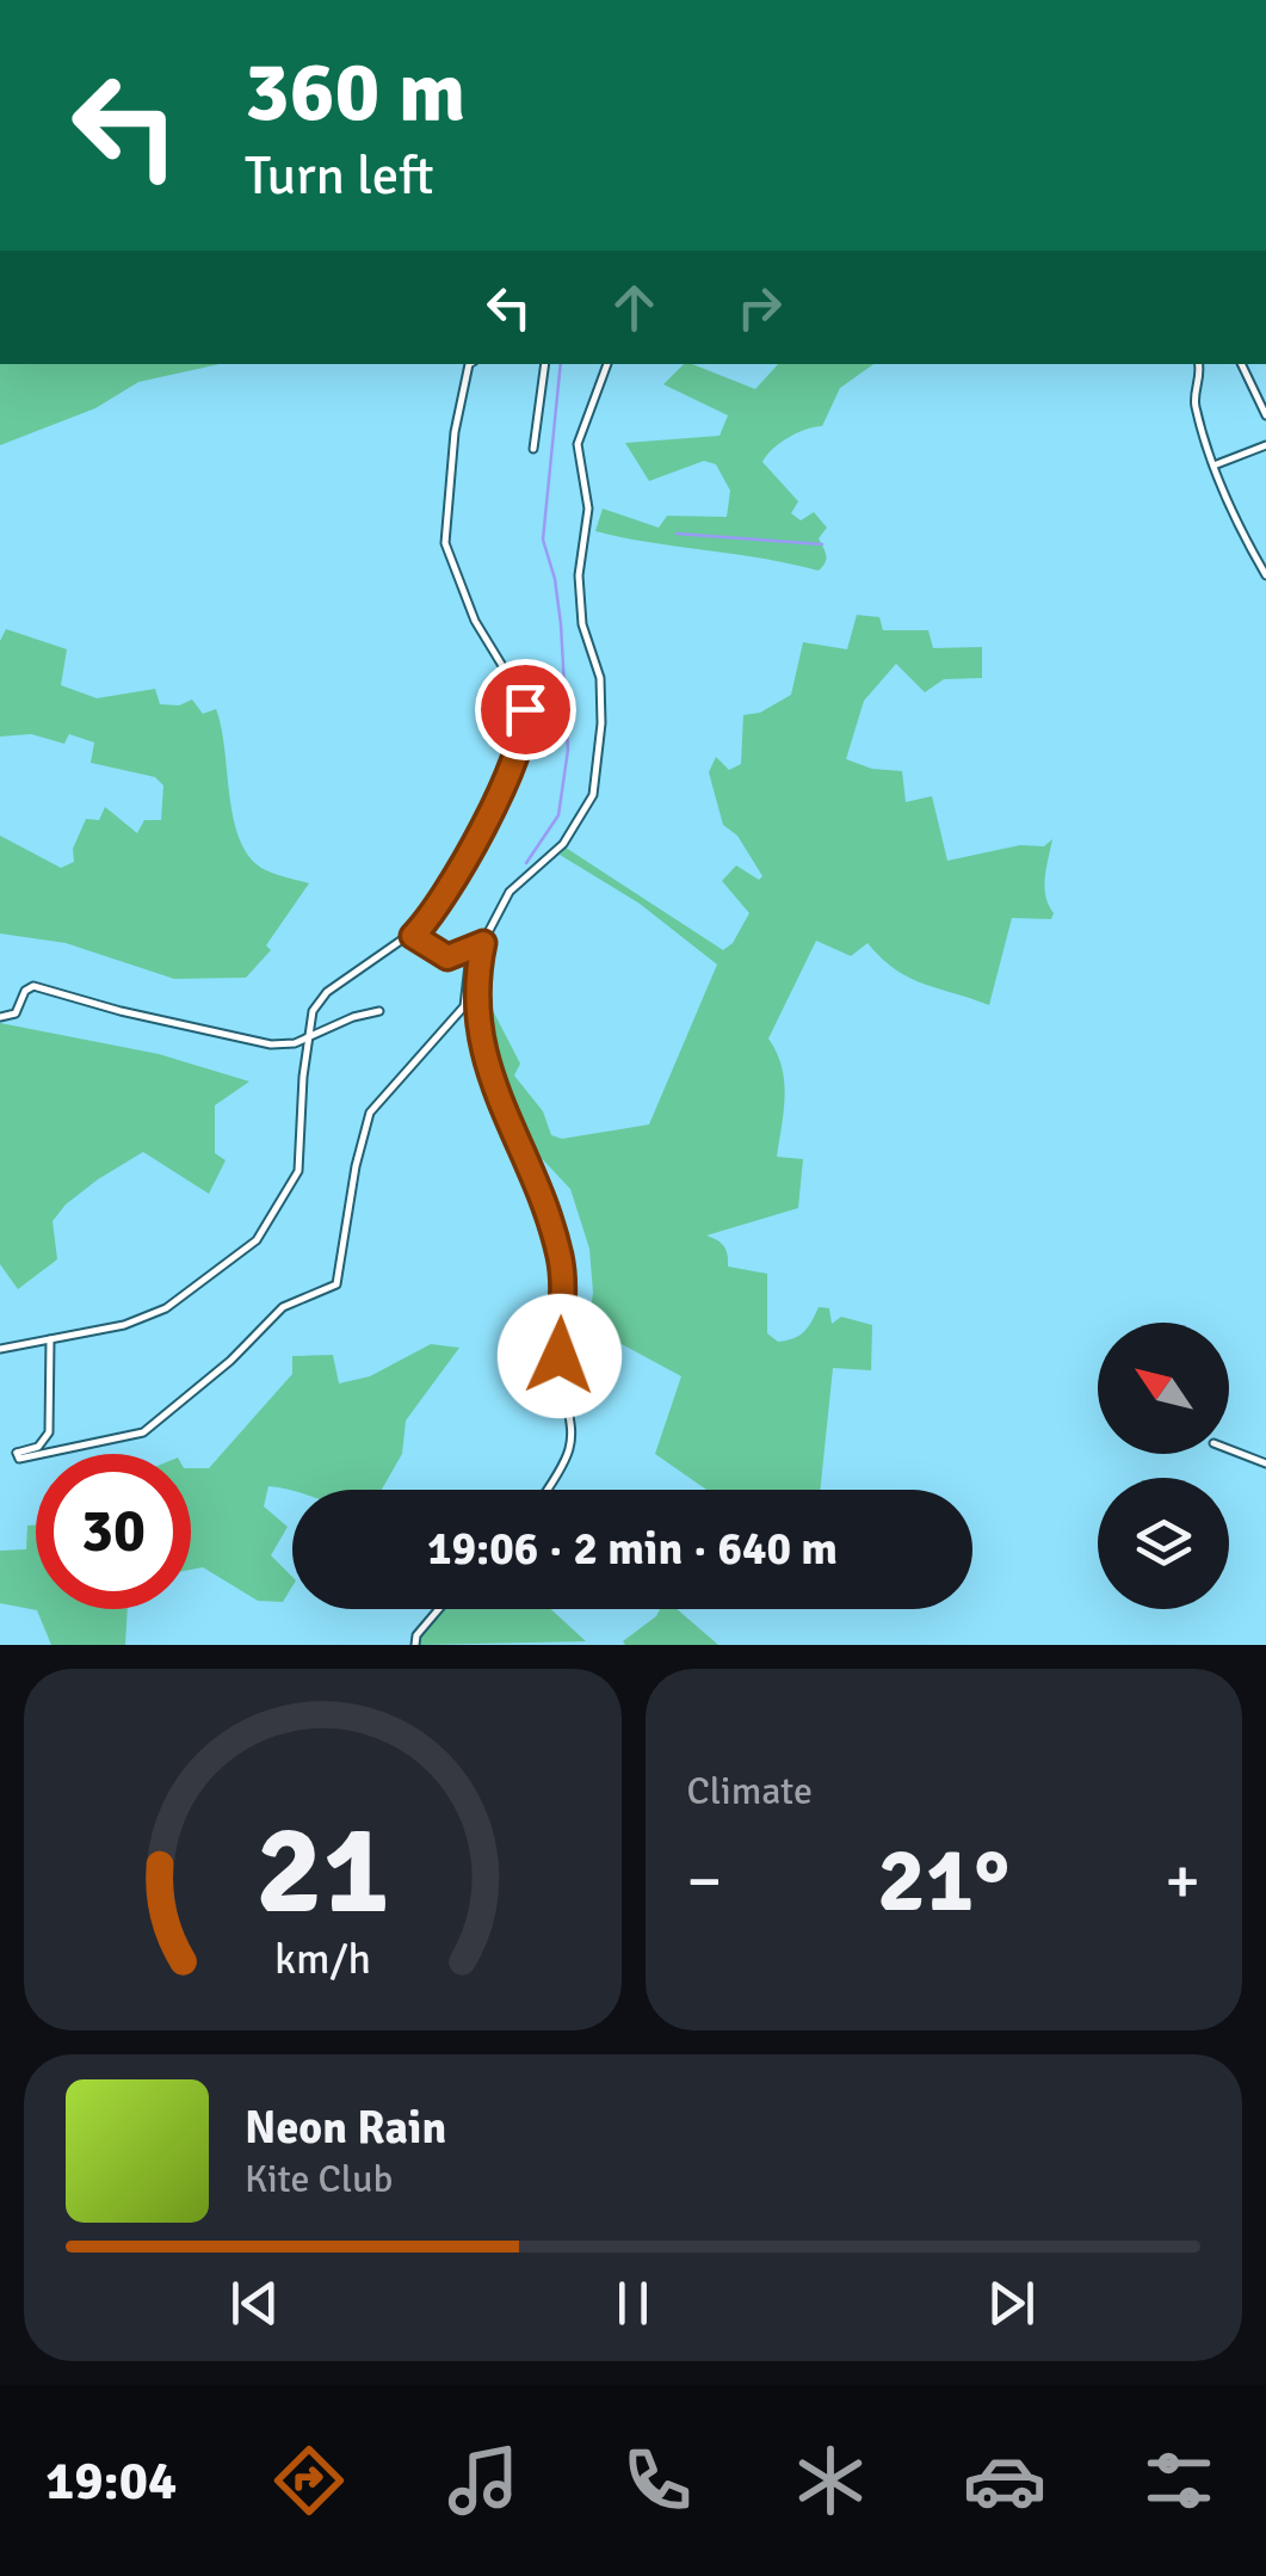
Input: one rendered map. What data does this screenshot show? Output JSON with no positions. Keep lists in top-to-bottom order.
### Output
{
  "north": "top left",
  "page": {
    "turn": ["360 m", "Turn left"],
    "limit": "30",
    "trip": "19:06 · 2 min · 640 m",
    "tile": "Climate",
    "heat": ["−", "21°", "+"],
    "song": ["Neon Rain", "Kite Club"],
    "tabs": "19:04",
    "gauge": ["21", "km/h"]
  }
}
